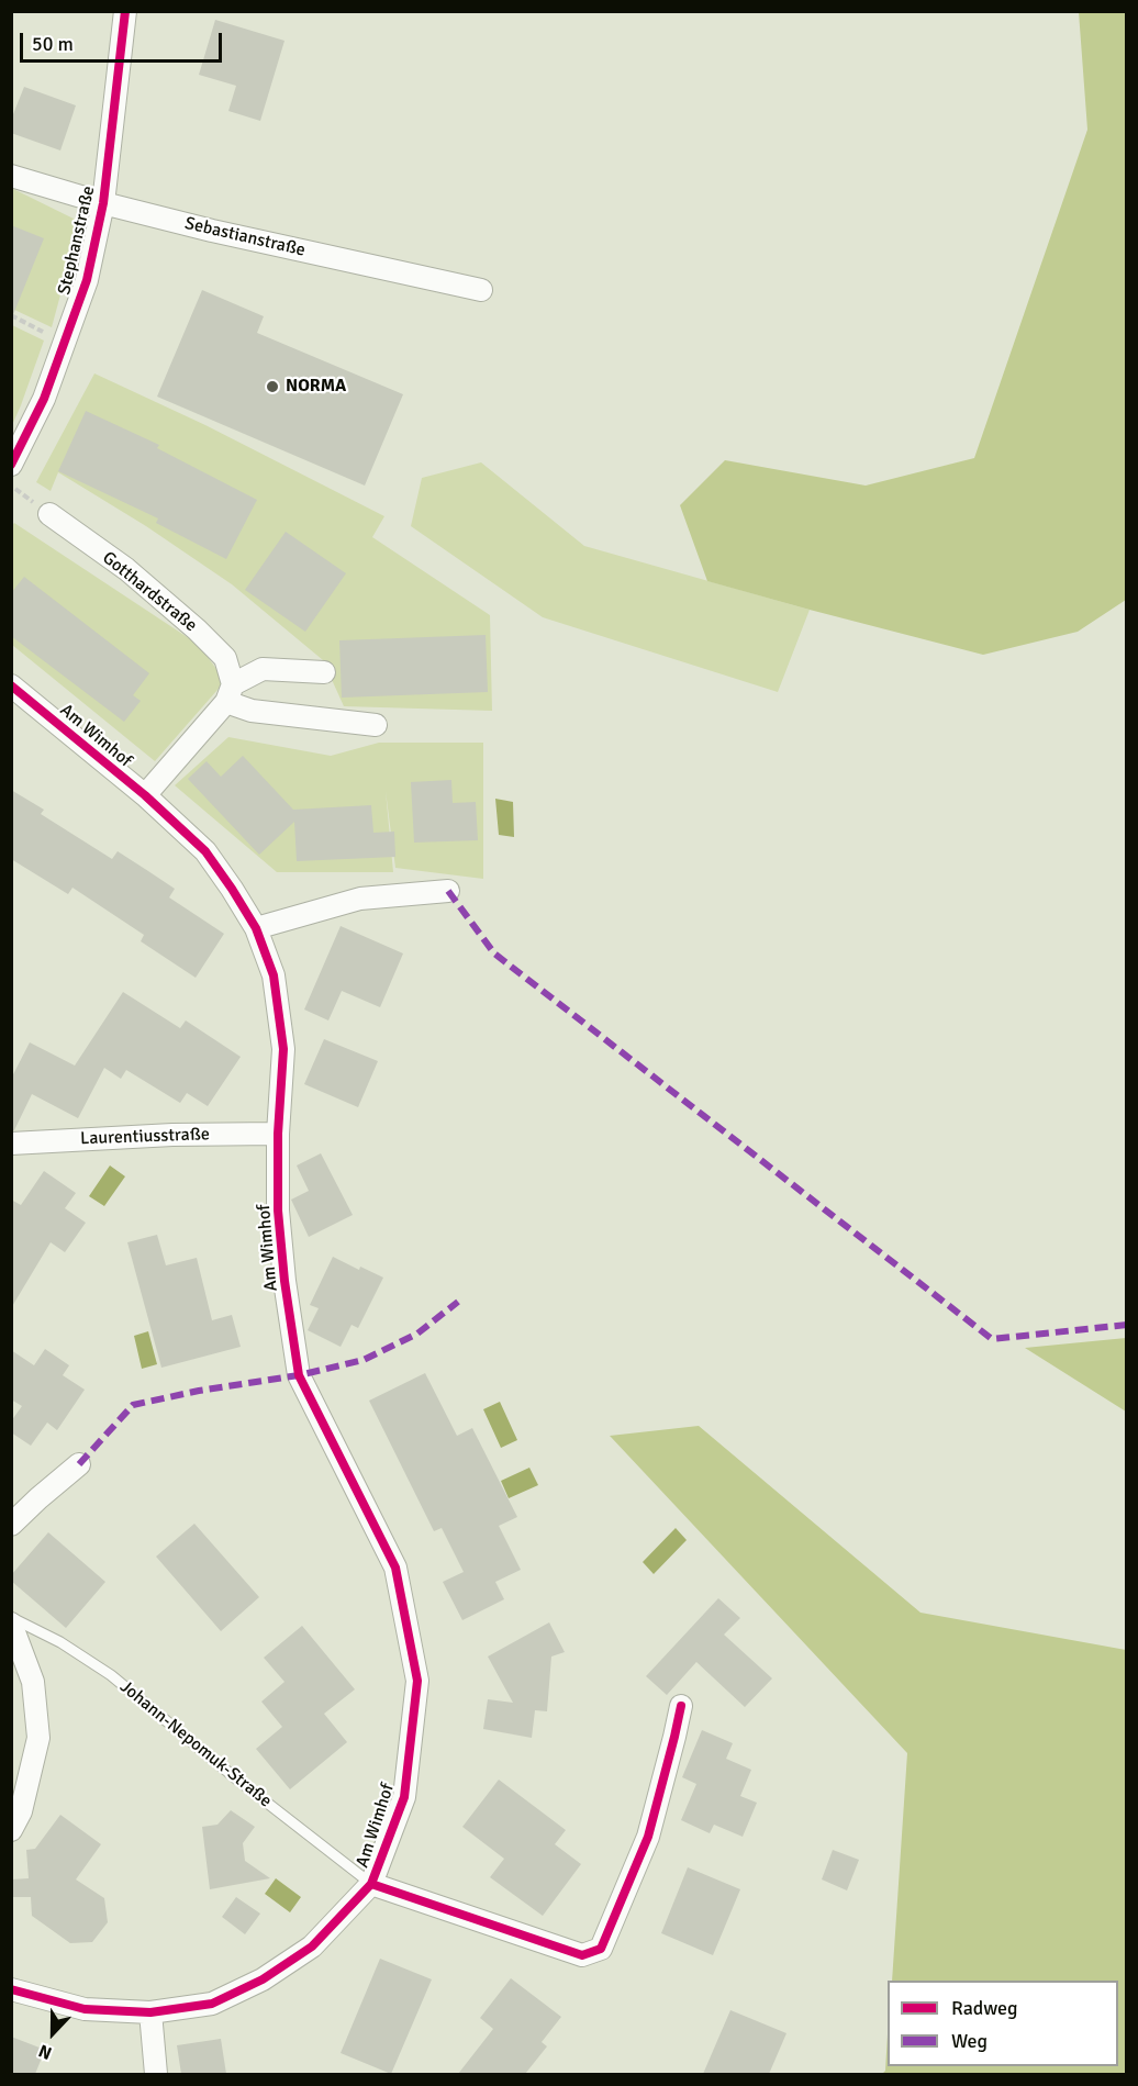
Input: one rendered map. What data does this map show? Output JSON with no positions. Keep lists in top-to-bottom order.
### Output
{
  "streets": {
    "street": [
      "Sebastianstraße",
      "Stephanstraße",
      "Gotthardstraße",
      "Am Wimhof",
      "Laurentiusstraße"
    ],
    "lane": ["Johann-Nepomuk-Straße"]
  },
  "crossings": [
    ["Sebastianstraße", "Stephanstraße"],
    ["Am Wimhof", "Laurentiusstraße"],
    ["Am Wimhof", "Johann-Nepomuk-Straße"]
  ],
  "places": ["NORMA"],
  "legend": ["Radweg", "Weg"],
  "scale_bar": "50 m",
  "north": "bottom"
}
